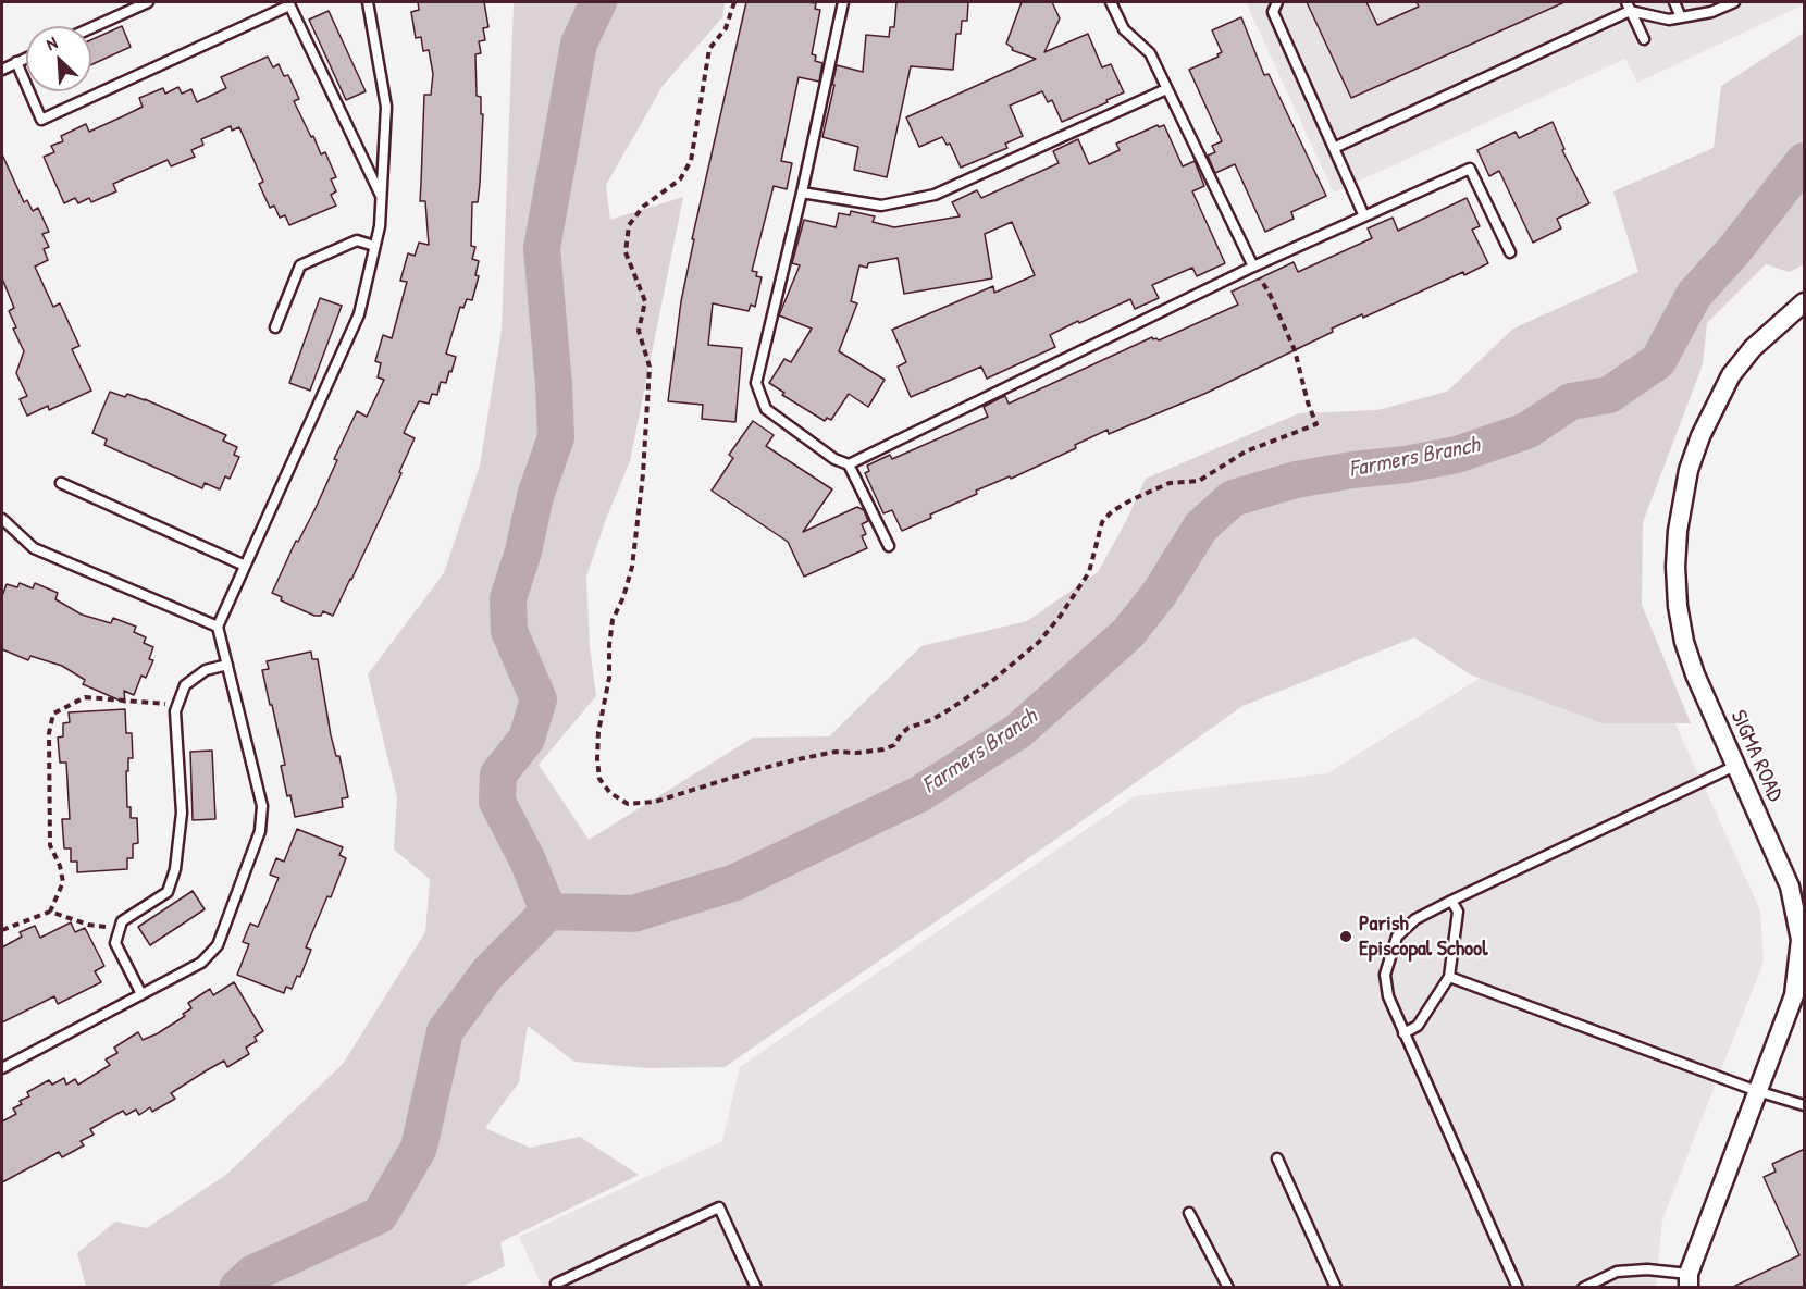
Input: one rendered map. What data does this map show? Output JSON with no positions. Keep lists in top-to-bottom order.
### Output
{
  "streets": {
    "street": ["SIGMA ROAD"]
  },
  "water": ["Farmers Branch"],
  "places": ["Parish Episcopal School"],
  "north": "top left"
}
